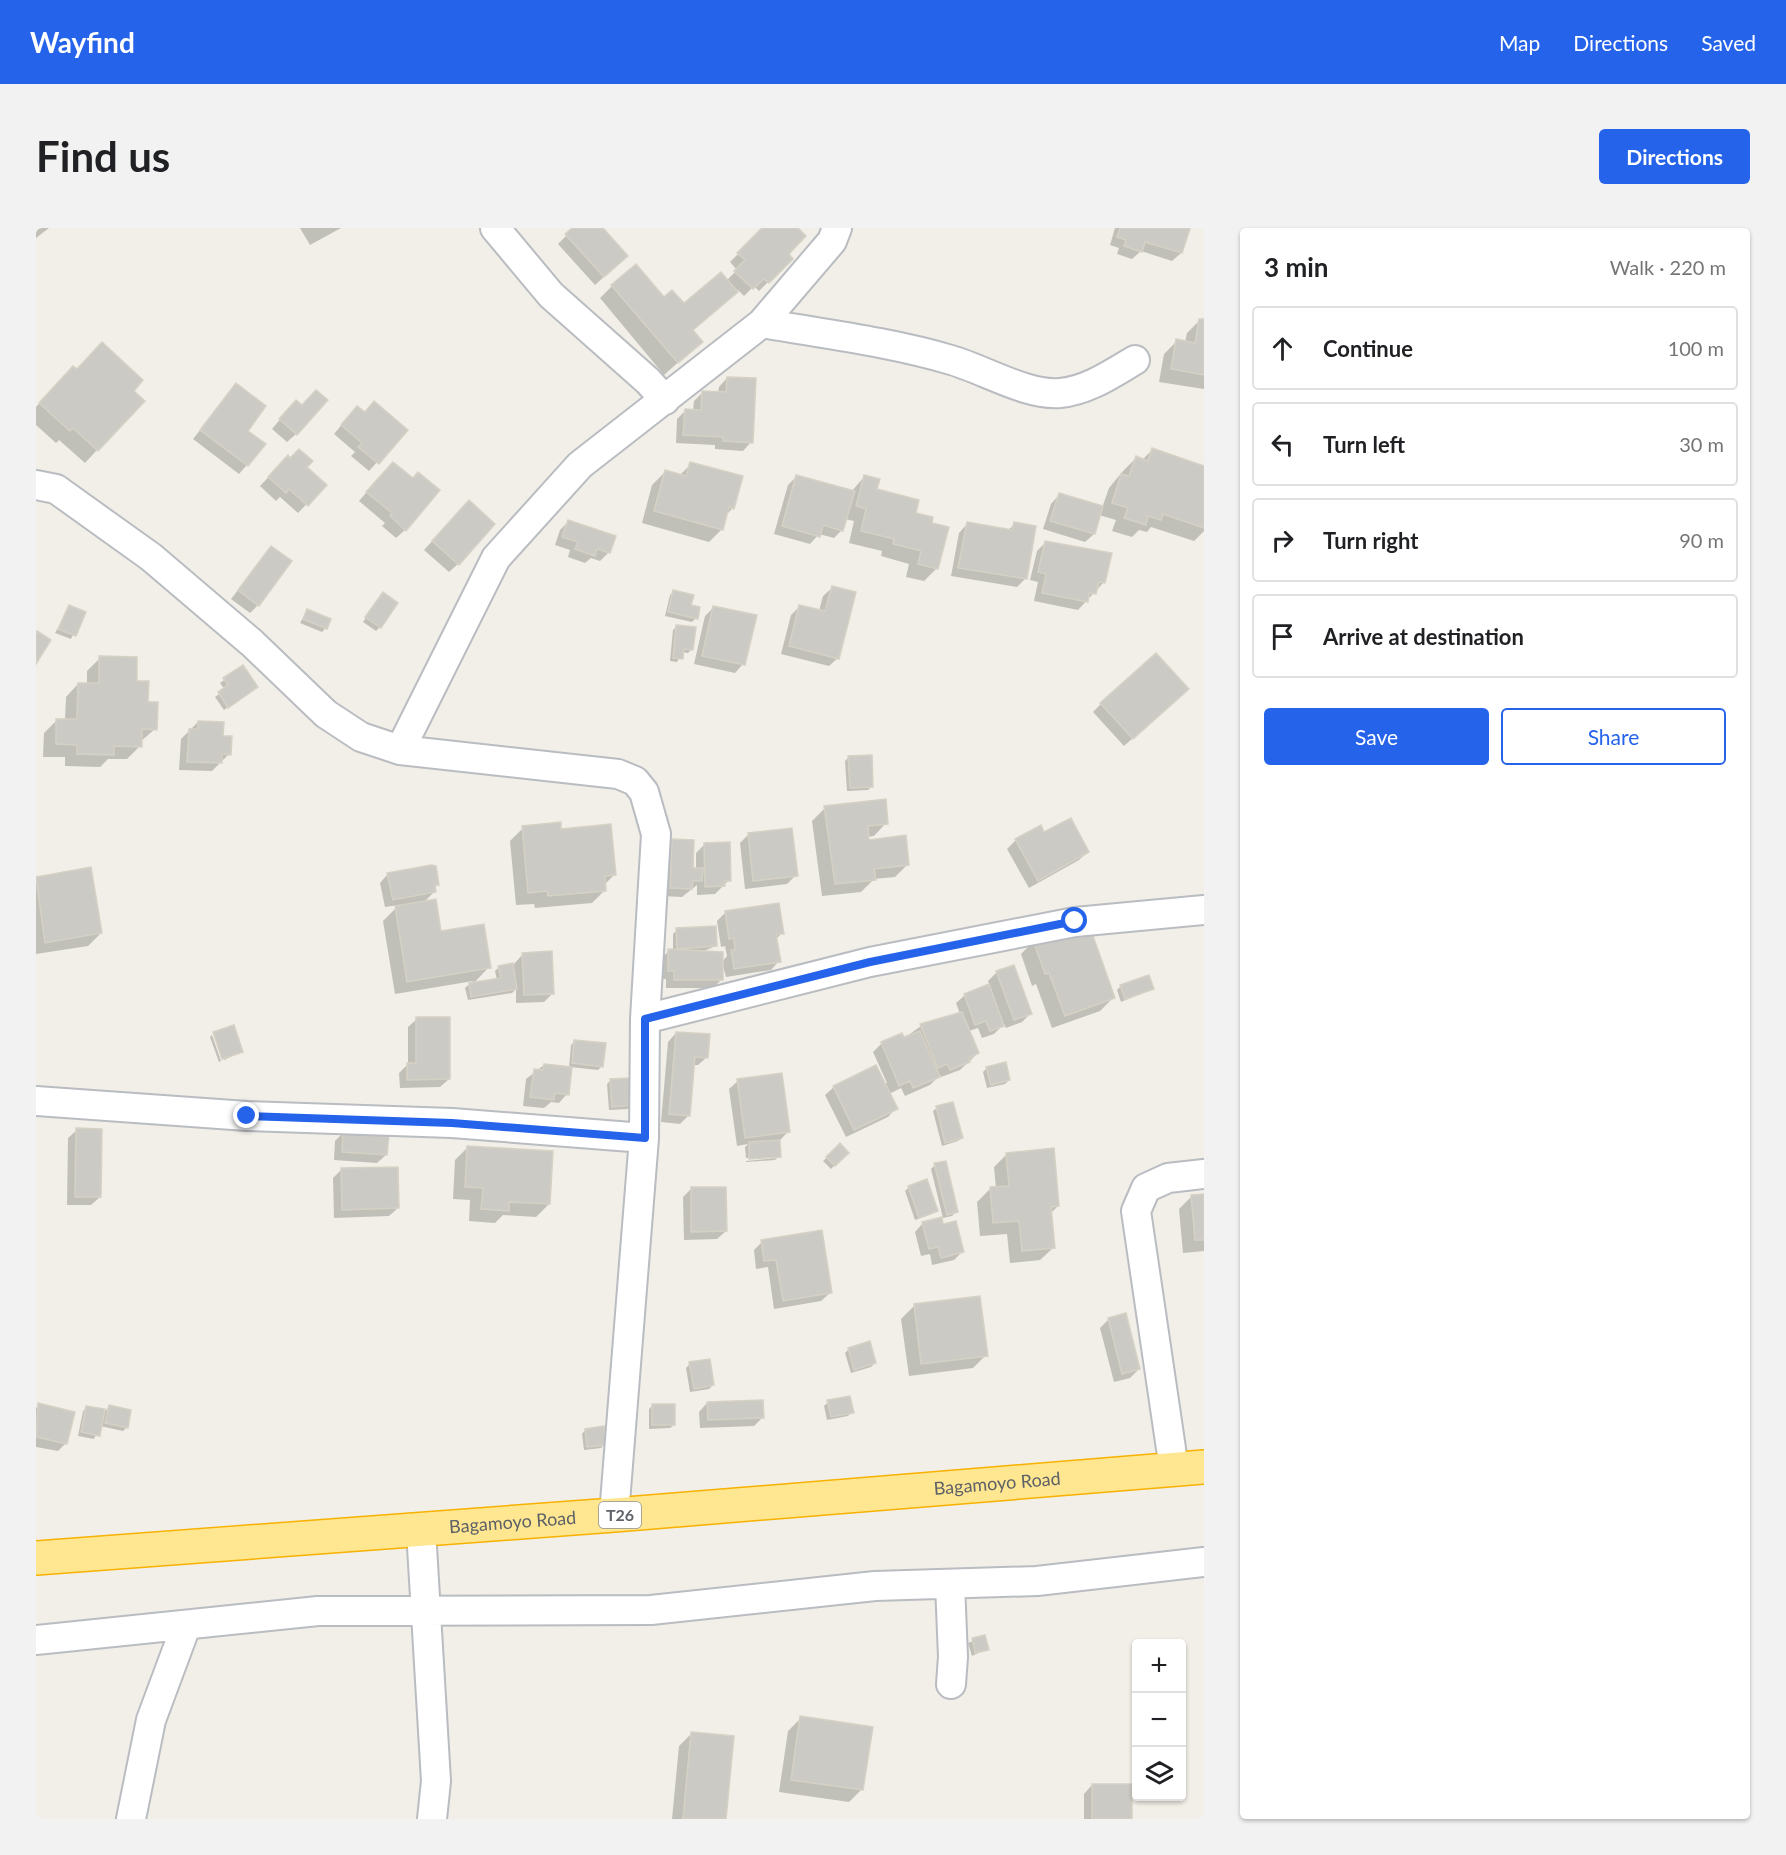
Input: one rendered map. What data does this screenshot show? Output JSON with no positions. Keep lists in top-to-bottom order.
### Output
{
  "streets": {
    "highway": ["Bagamoyo Road", "T26"]
  },
  "page": {
    "header": "Wayfind",
    "nav": ["Map", "Directions", "Saved"],
    "buttons": [
      "Directions",
      ["Save", "Share"]
    ],
    "title": "Find us",
    "heading": ["3 min", "Walk · 220 m"],
    "list": [
      ["Continue", "100 m"],
      ["Turn left", "30 m"],
      ["Turn right", "90 m"],
      "Arrive at destination"
    ],
    "map_buttons": ["+", "−"]
  }
}
